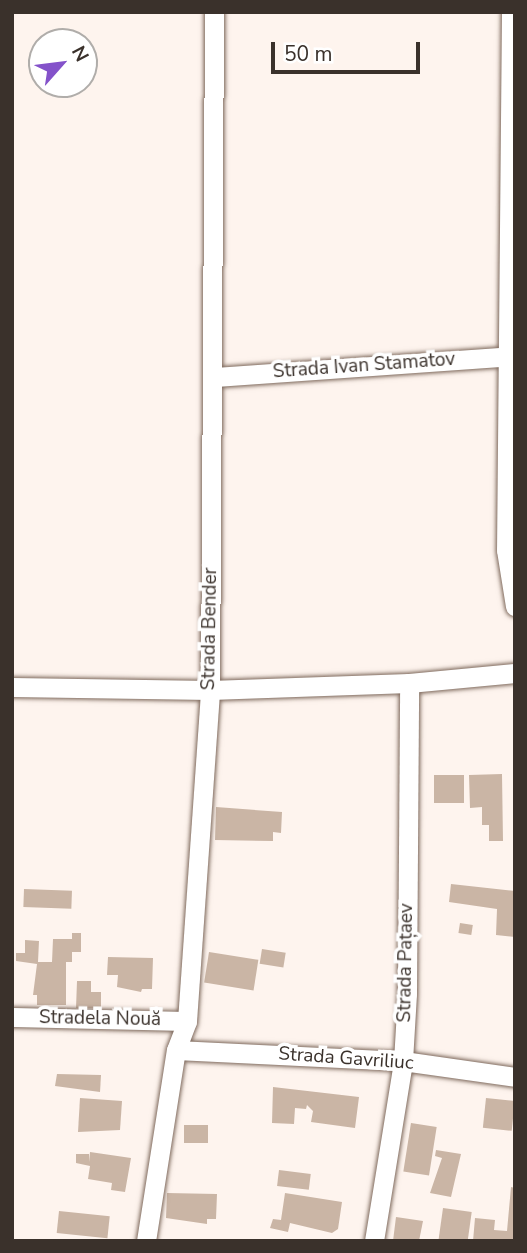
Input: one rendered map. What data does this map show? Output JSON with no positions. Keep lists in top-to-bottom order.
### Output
{
  "streets": {
    "street": [
      "Strada Ivan Stamatov",
      "Strada Bender",
      "Strada Pațaev",
      "Stradela Nouă",
      "Strada Gavriliuc"
    ]
  },
  "crossings": [
    ["Strada Ivan Stamatov", "Strada Bender"],
    ["Strada Bender", "Stradela Nouă"],
    ["Strada Bender", "Strada Gavriliuc"],
    ["Strada Pațaev", "Strada Gavriliuc"]
  ],
  "scale_bar": "50 m",
  "north": "top right"
}
